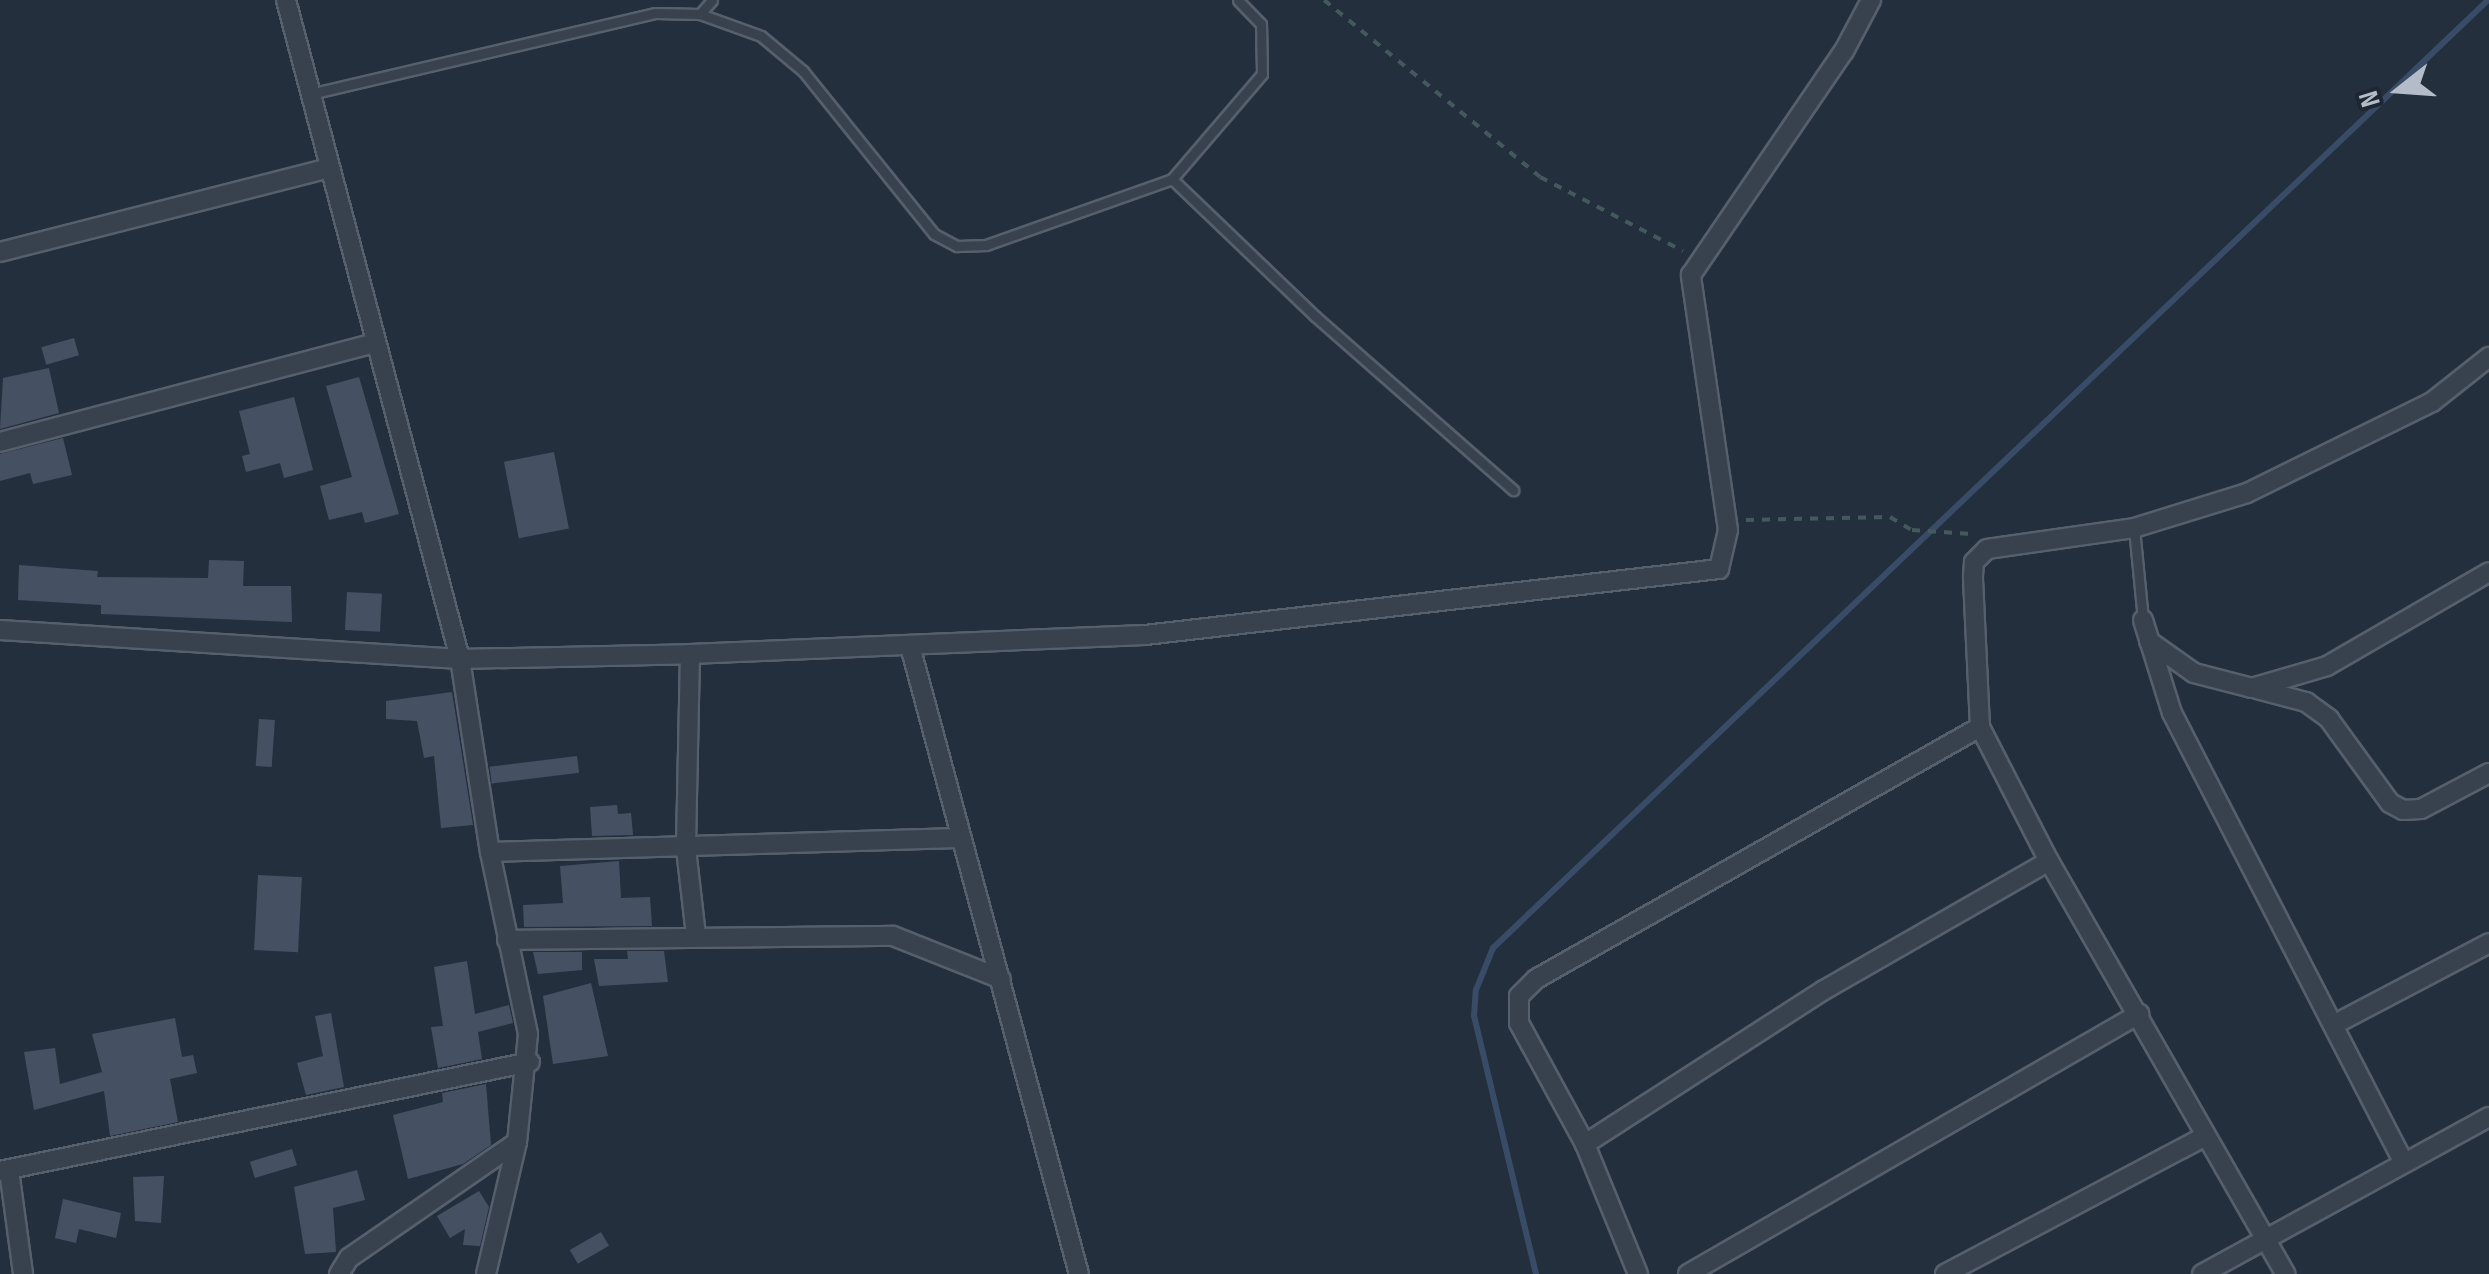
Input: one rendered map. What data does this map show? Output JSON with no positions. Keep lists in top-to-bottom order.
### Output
{
  "north": "left"
}
